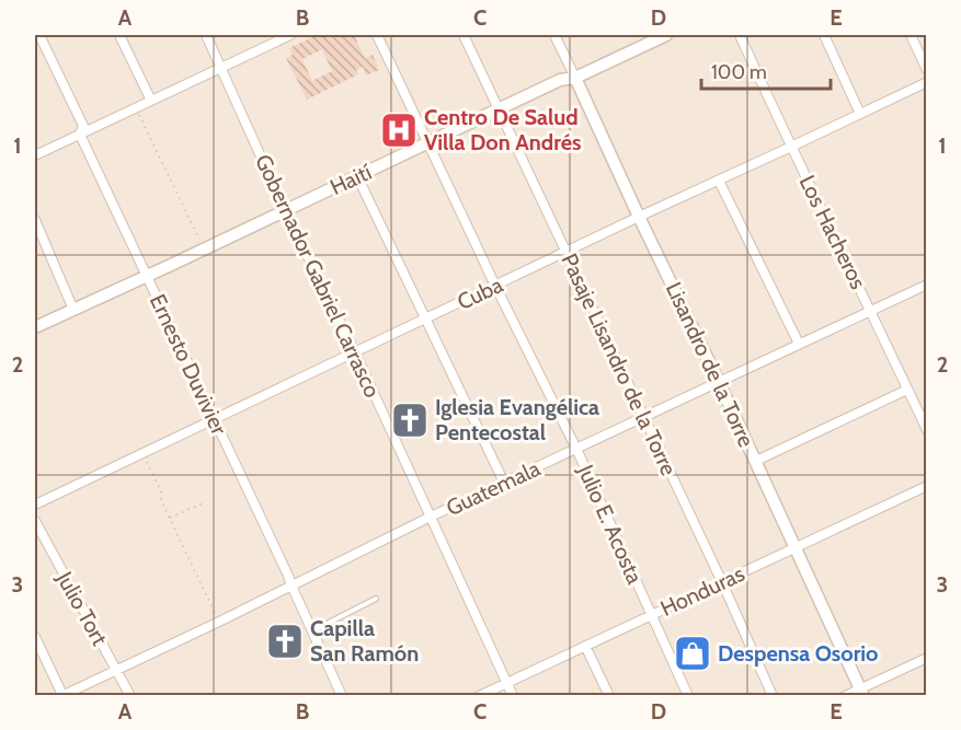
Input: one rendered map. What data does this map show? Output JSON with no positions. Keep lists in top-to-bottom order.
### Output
{
  "streets": {
    "street": [
      "Haití",
      "Los Hacheros",
      "Gobernador Gabriel Carrasco",
      "Cuba",
      "Ernesto Duvivier",
      "Pasaje Lisandro de la Torre",
      "Lisandro de la Torre",
      "Guatemala",
      "Julio E. Acosta",
      "Honduras",
      "Julio Tort"
    ]
  },
  "crossings": [
    ["Haití", "Gobernador Gabriel Carrasco"],
    ["Haití", "Ernesto Duvivier"],
    ["Haití", "Pasaje Lisandro de la Torre"],
    ["Haití", "Lisandro de la Torre"],
    ["Haití", "Julio E. Acosta"],
    ["Los Hacheros", "Cuba"],
    ["Los Hacheros", "Guatemala"],
    ["Gobernador Gabriel Carrasco", "Cuba"],
    ["Gobernador Gabriel Carrasco", "Guatemala"],
    ["Gobernador Gabriel Carrasco", "Honduras"],
    ["Cuba", "Ernesto Duvivier"],
    ["Cuba", "Pasaje Lisandro de la Torre"],
    ["Cuba", "Lisandro de la Torre"],
    ["Cuba", "Julio E. Acosta"],
    ["Ernesto Duvivier", "Guatemala"],
    ["Pasaje Lisandro de la Torre", "Guatemala"],
    ["Pasaje Lisandro de la Torre", "Honduras"],
    ["Lisandro de la Torre", "Guatemala"],
    ["Lisandro de la Torre", "Honduras"],
    ["Guatemala", "Julio E. Acosta"],
    ["Guatemala", "Julio Tort"],
    ["Julio E. Acosta", "Honduras"]
  ],
  "places": {
    "hospital": ["Centro De Salud Villa Don Andrés"],
    "church": ["Iglesia Evangélica Pentecostal", "Capilla San Ramón"],
    "shop": ["Despensa Osorio"]
  },
  "scale_bar": "100 m",
  "grid": {
    "columns": [
      "A",
      "B",
      "C",
      "D",
      "E"
    ],
    "rows": ["1", "2", "3"]
  }
}
